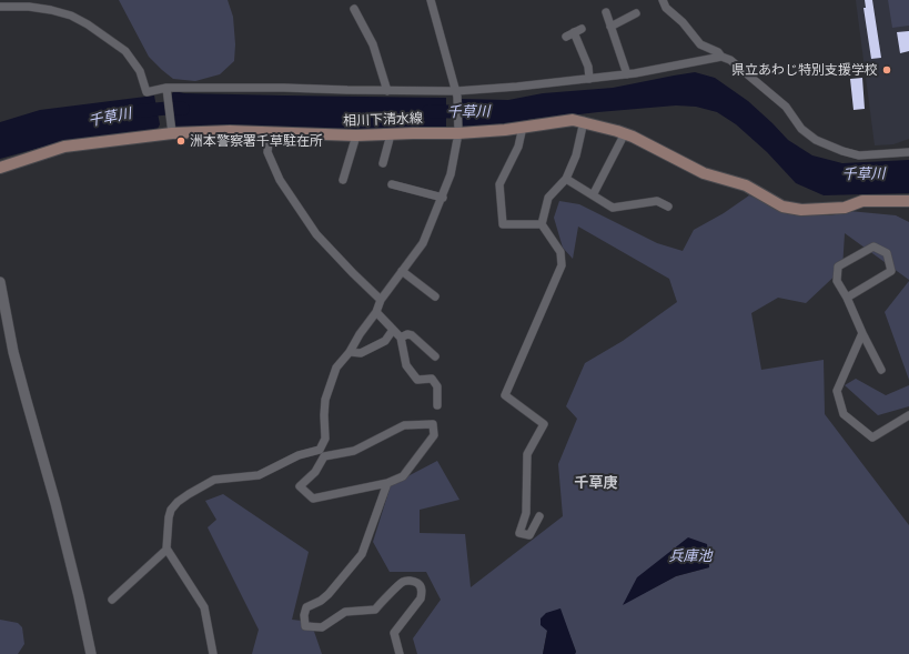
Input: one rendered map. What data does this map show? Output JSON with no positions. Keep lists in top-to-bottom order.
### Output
{
  "streets": {
    "main road": ["相川下清水線"]
  },
  "districts": ["千草庚"],
  "water": ["千草川", "兵庫池"],
  "places": ["県立あわじ特別支援学校", "洲本警察署千草駐在所"]
}
